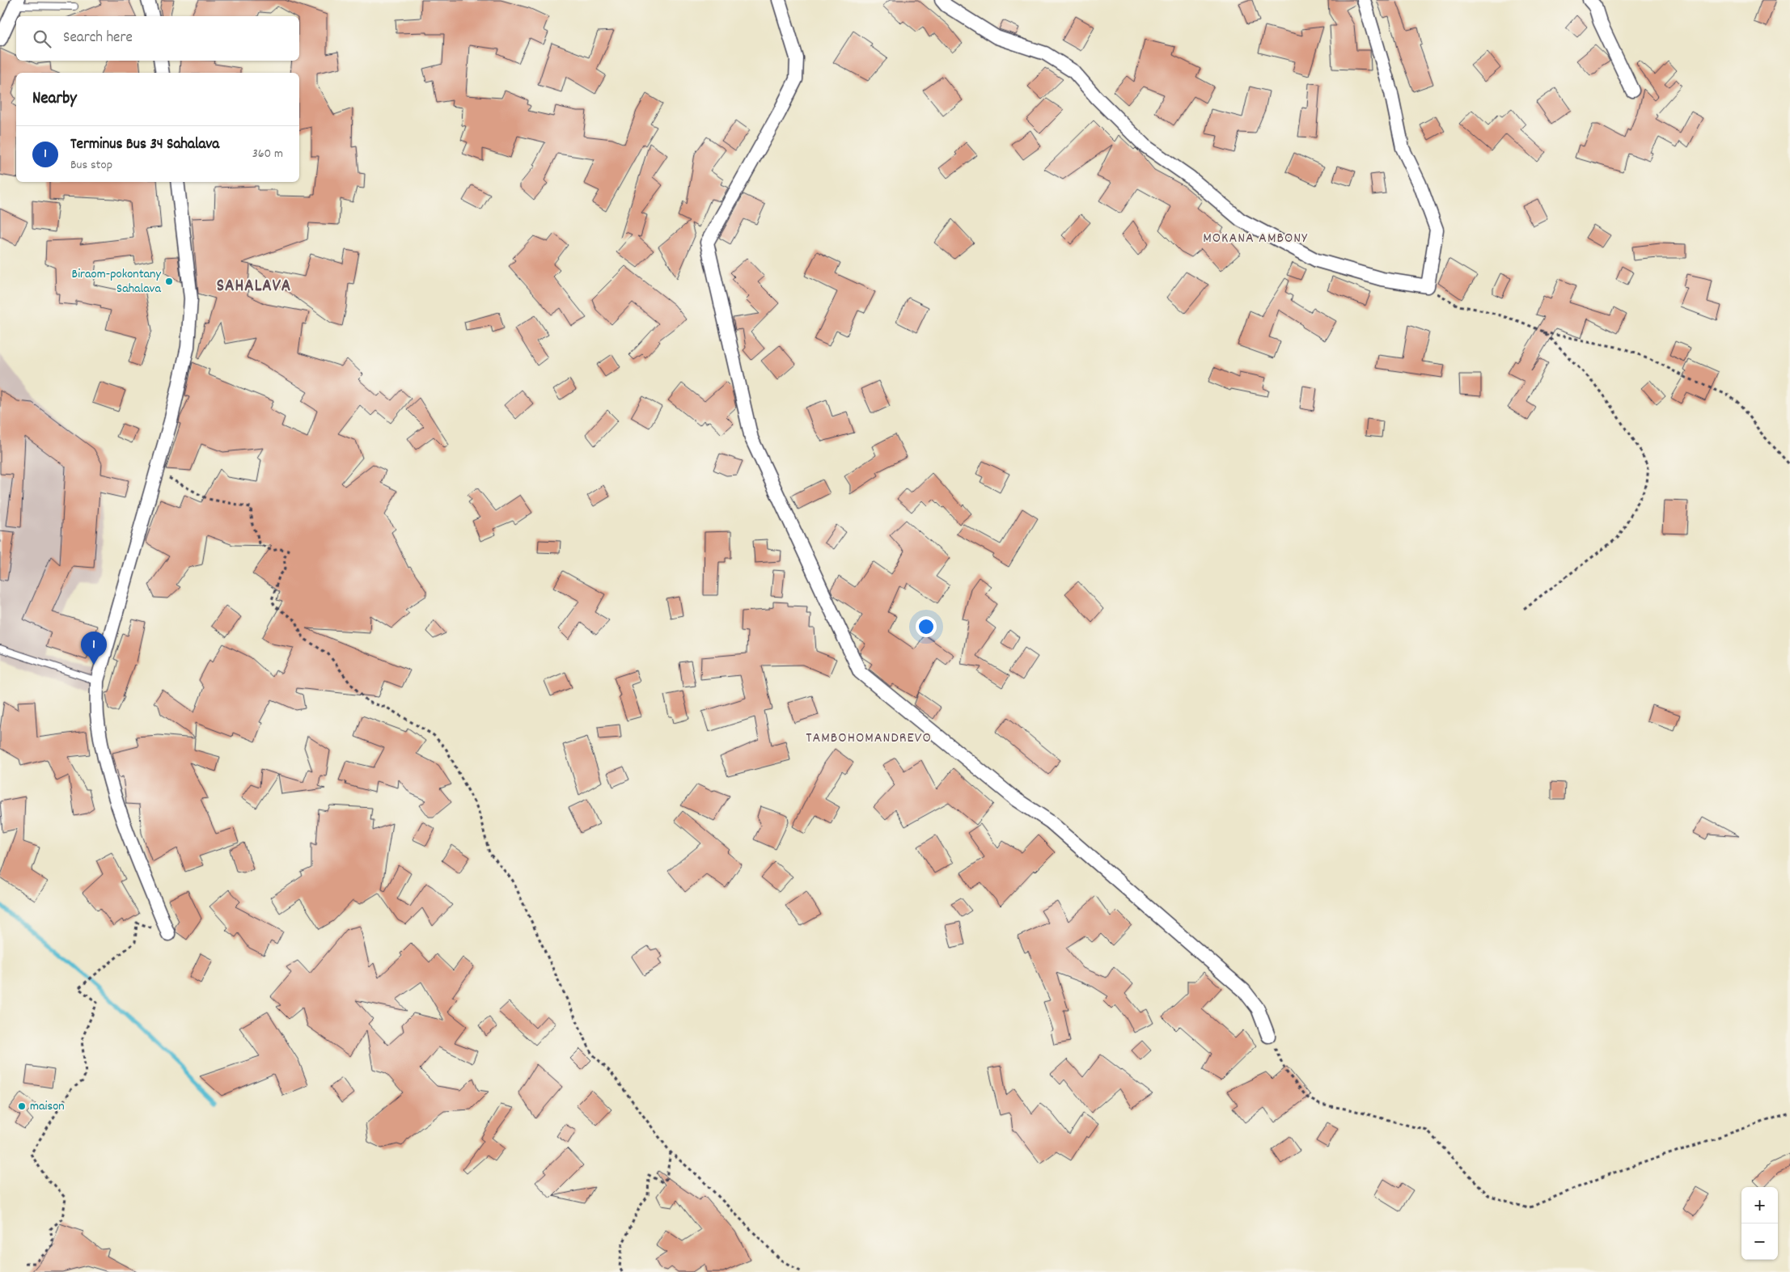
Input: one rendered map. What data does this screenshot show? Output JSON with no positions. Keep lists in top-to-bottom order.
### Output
{
  "districts": ["MOKANA AMBONY", "SAHALAVA", "TAMBOHOMANDREVO"],
  "places": ["Biraom-pokontany Sahalava", "maison"],
  "page": {
    "search": "Search here",
    "heading": "Nearby",
    "list": [
      {
        "mark": "1",
        "name": "Terminus Bus 34 Sahalava",
        "note": "Bus stop",
        "value": "360 m"
      }
    ],
    "pins": "1",
    "map_buttons": ["+", "−"]
  }
}
